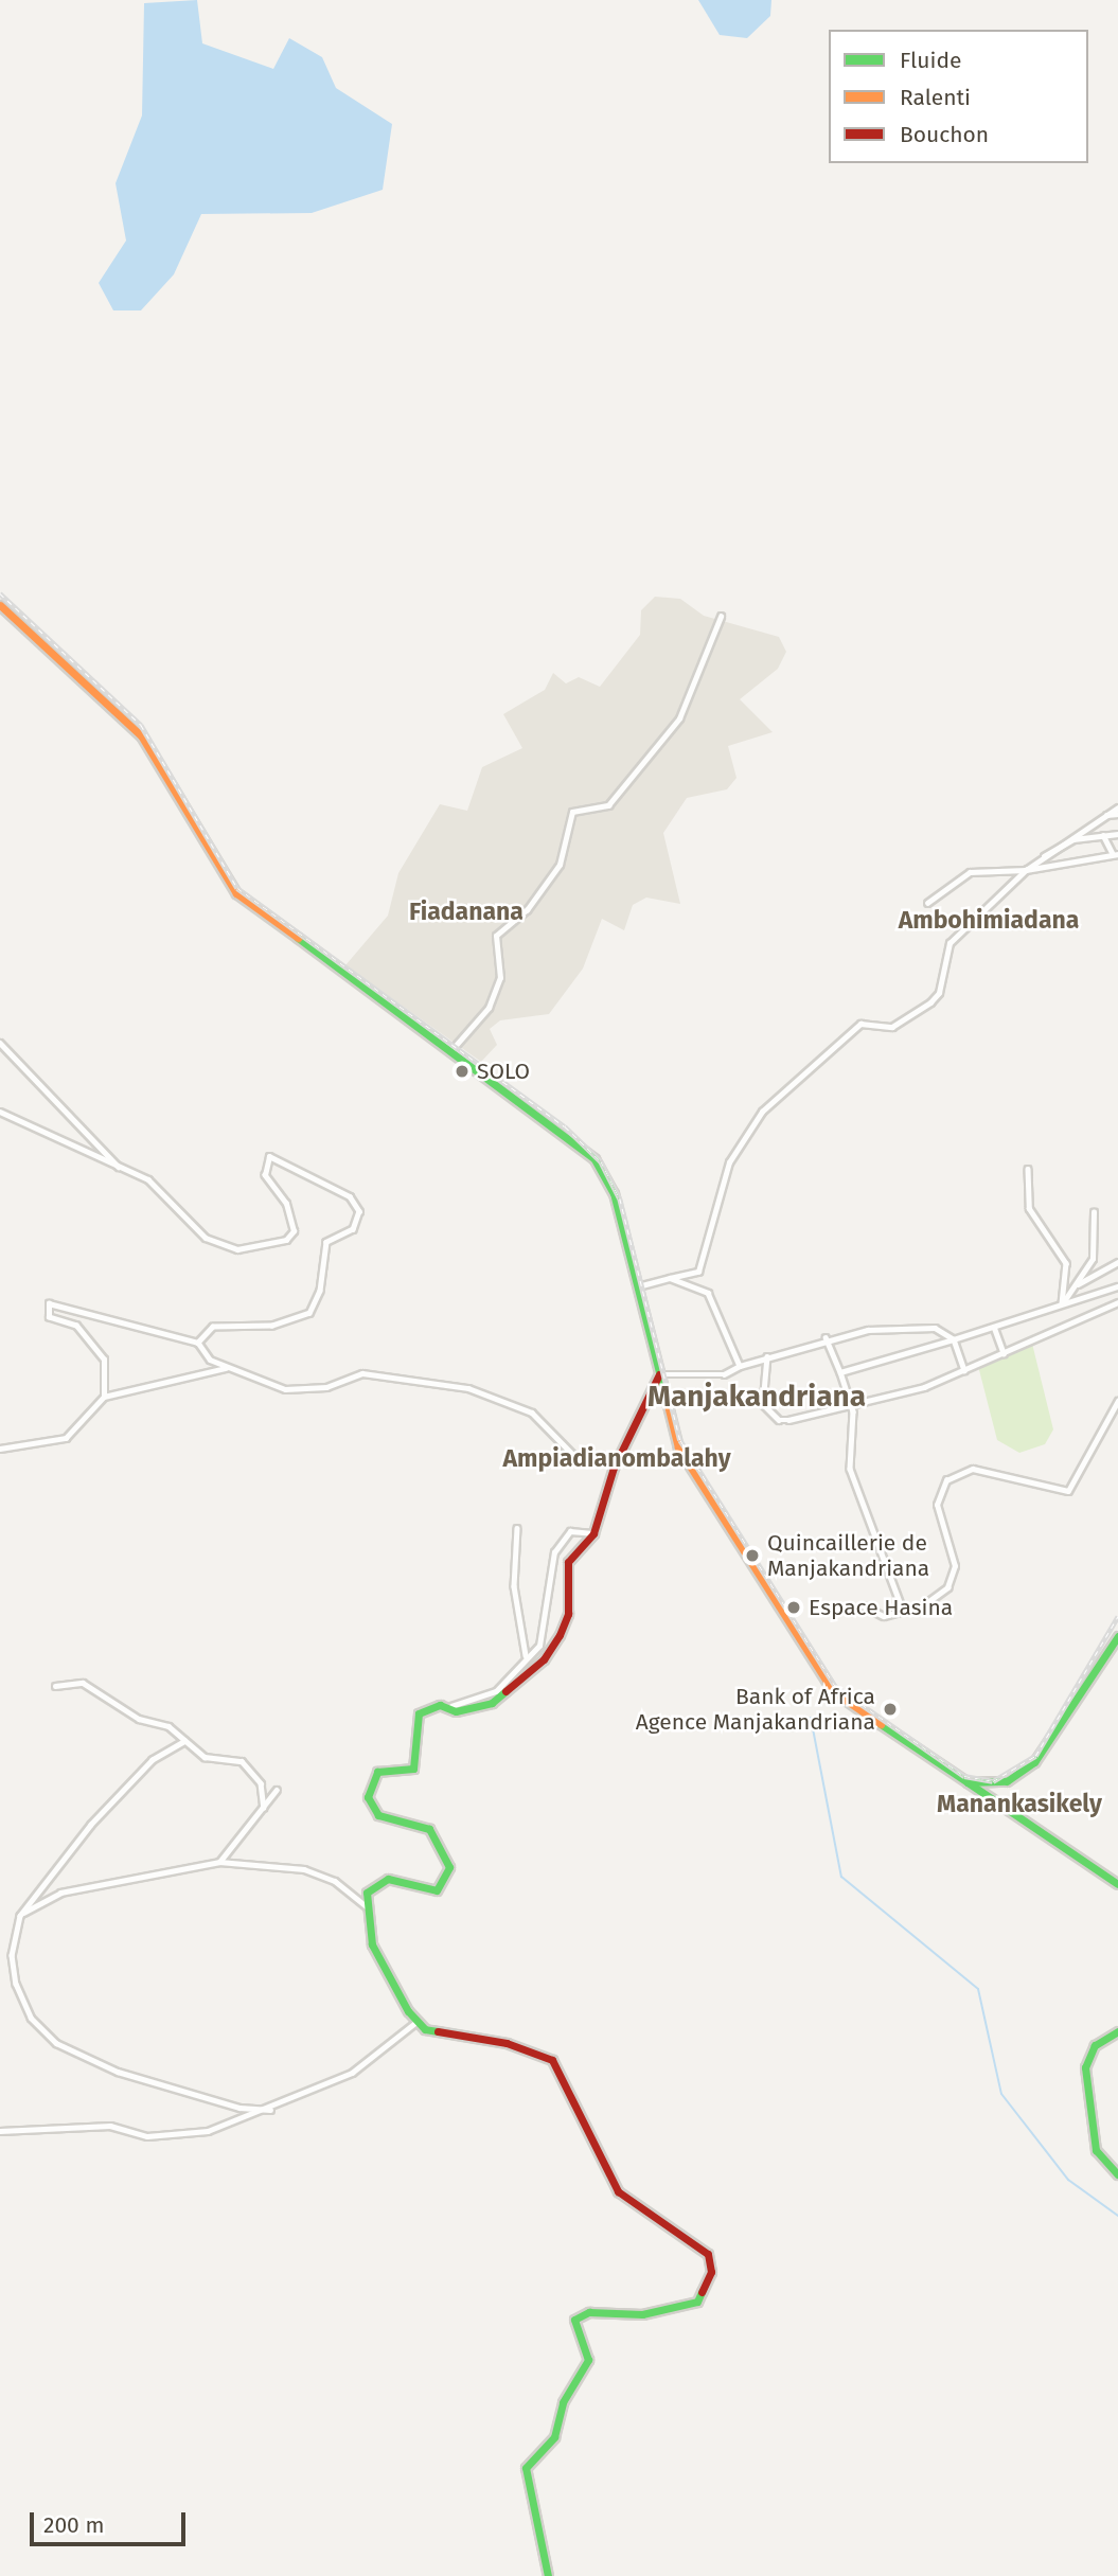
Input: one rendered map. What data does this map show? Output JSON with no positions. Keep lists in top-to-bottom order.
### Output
{
  "districts": [
    "Fiadanana",
    "Ambohimiadana",
    "Manjakandriana",
    "Ampiadianombalahy",
    "Manankasikely"
  ],
  "places": [
    "SOLO",
    "Quincaillerie de Manjakandriana",
    "Espace Hasina",
    "Bank of Africa Agence Manjakandriana"
  ],
  "legend": ["Fluide", "Ralenti", "Bouchon"],
  "scale_bar": "200 m"
}
